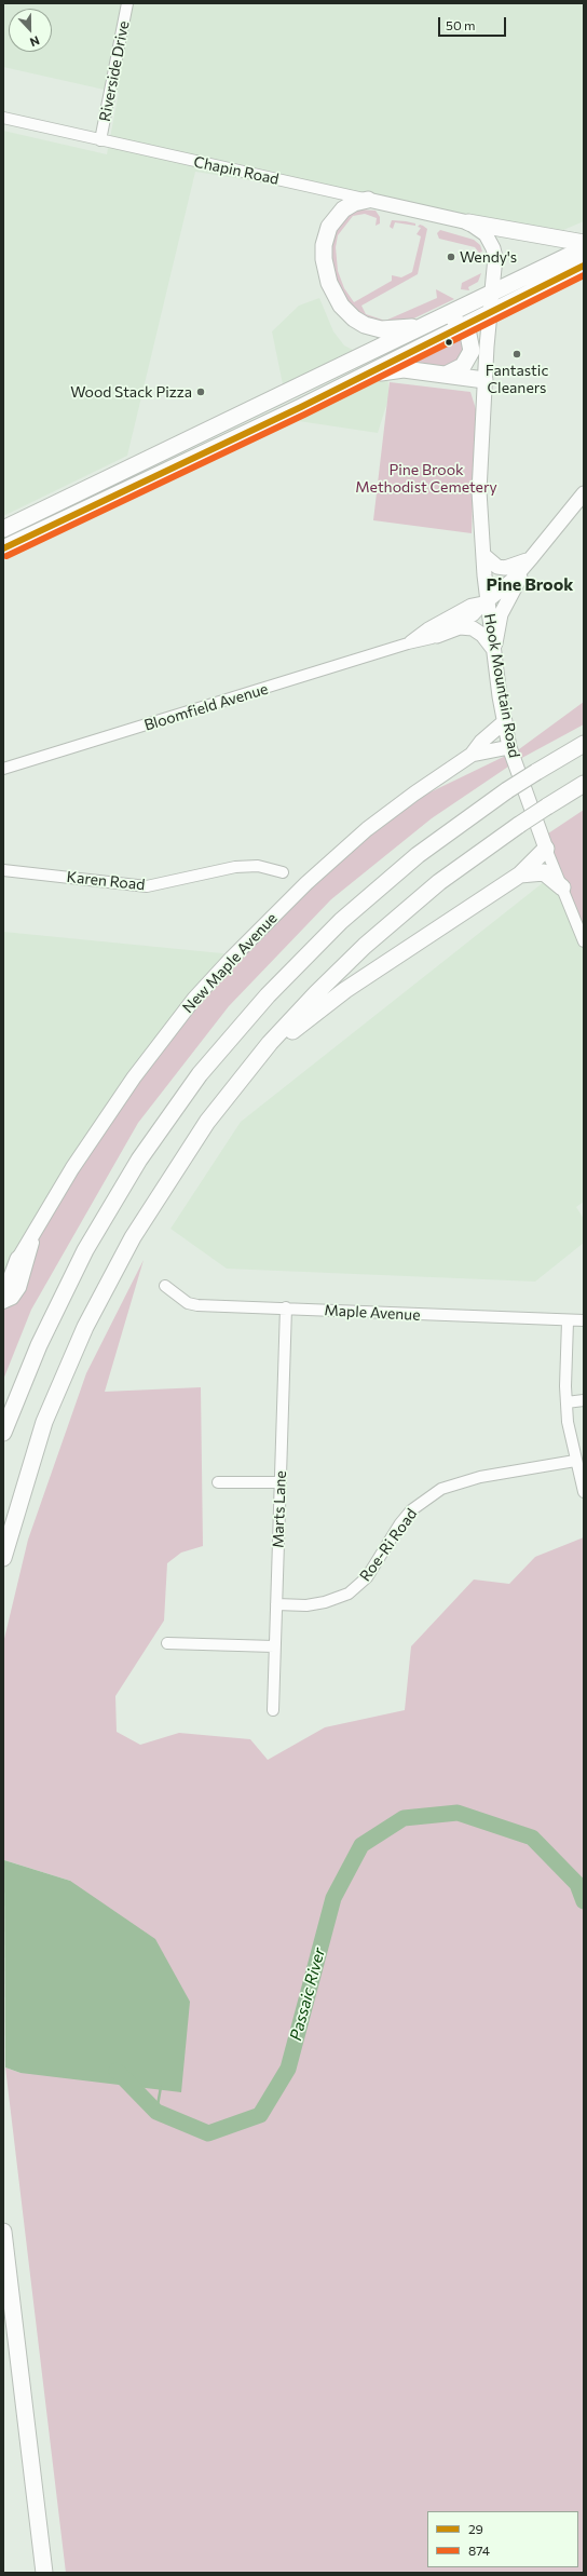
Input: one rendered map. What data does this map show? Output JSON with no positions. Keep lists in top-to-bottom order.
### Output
{
  "streets": {
    "main road": [
      "Chapin Road",
      "Hook Mountain Road",
      "Bloomfield Avenue",
      "New Maple Avenue"
    ],
    "street": [
      "Riverside Drive",
      "Karen Road",
      "Maple Avenue",
      "Marts Lane",
      "Roe-Ri Road"
    ]
  },
  "crossings": [
    ["Riverside Drive", "Chapin Road"],
    ["Chapin Road", "Hook Mountain Road"],
    ["Hook Mountain Road", "Bloomfield Avenue"],
    ["Hook Mountain Road", "New Maple Avenue"],
    ["Maple Avenue", "Marts Lane"],
    ["Marts Lane", "Roe-Ri Road"]
  ],
  "districts": ["Pine Brook"],
  "water": ["Passaic River"],
  "parks": ["Pine Brook Methodist Cemetery"],
  "places": ["Wendy's", "Fantastic Cleaners", "Wood Stack Pizza"],
  "lines": ["transit line 29", "transit line 874"],
  "legend": ["29", "874"],
  "scale_bar": "50 m",
  "north": "bottom"
}
